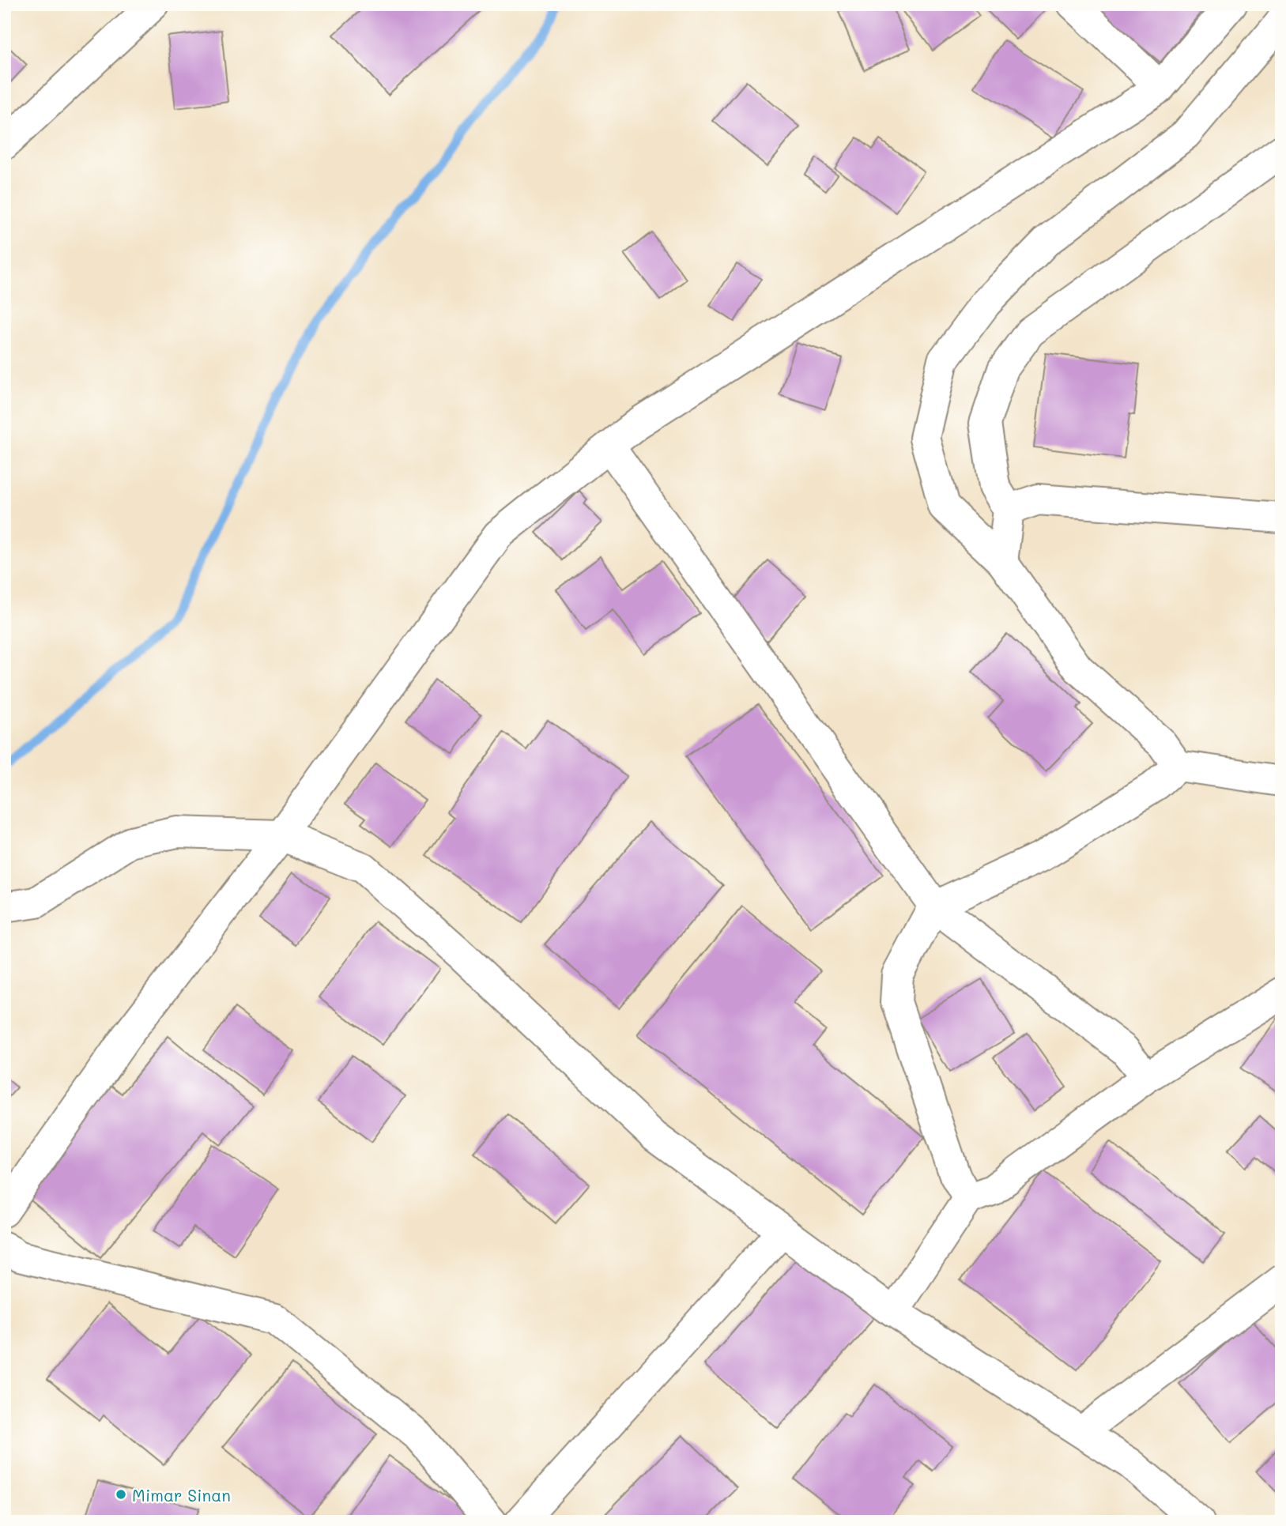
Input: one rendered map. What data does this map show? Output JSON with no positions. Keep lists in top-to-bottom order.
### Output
{
  "places": ["Mimar Sinan"]
}
